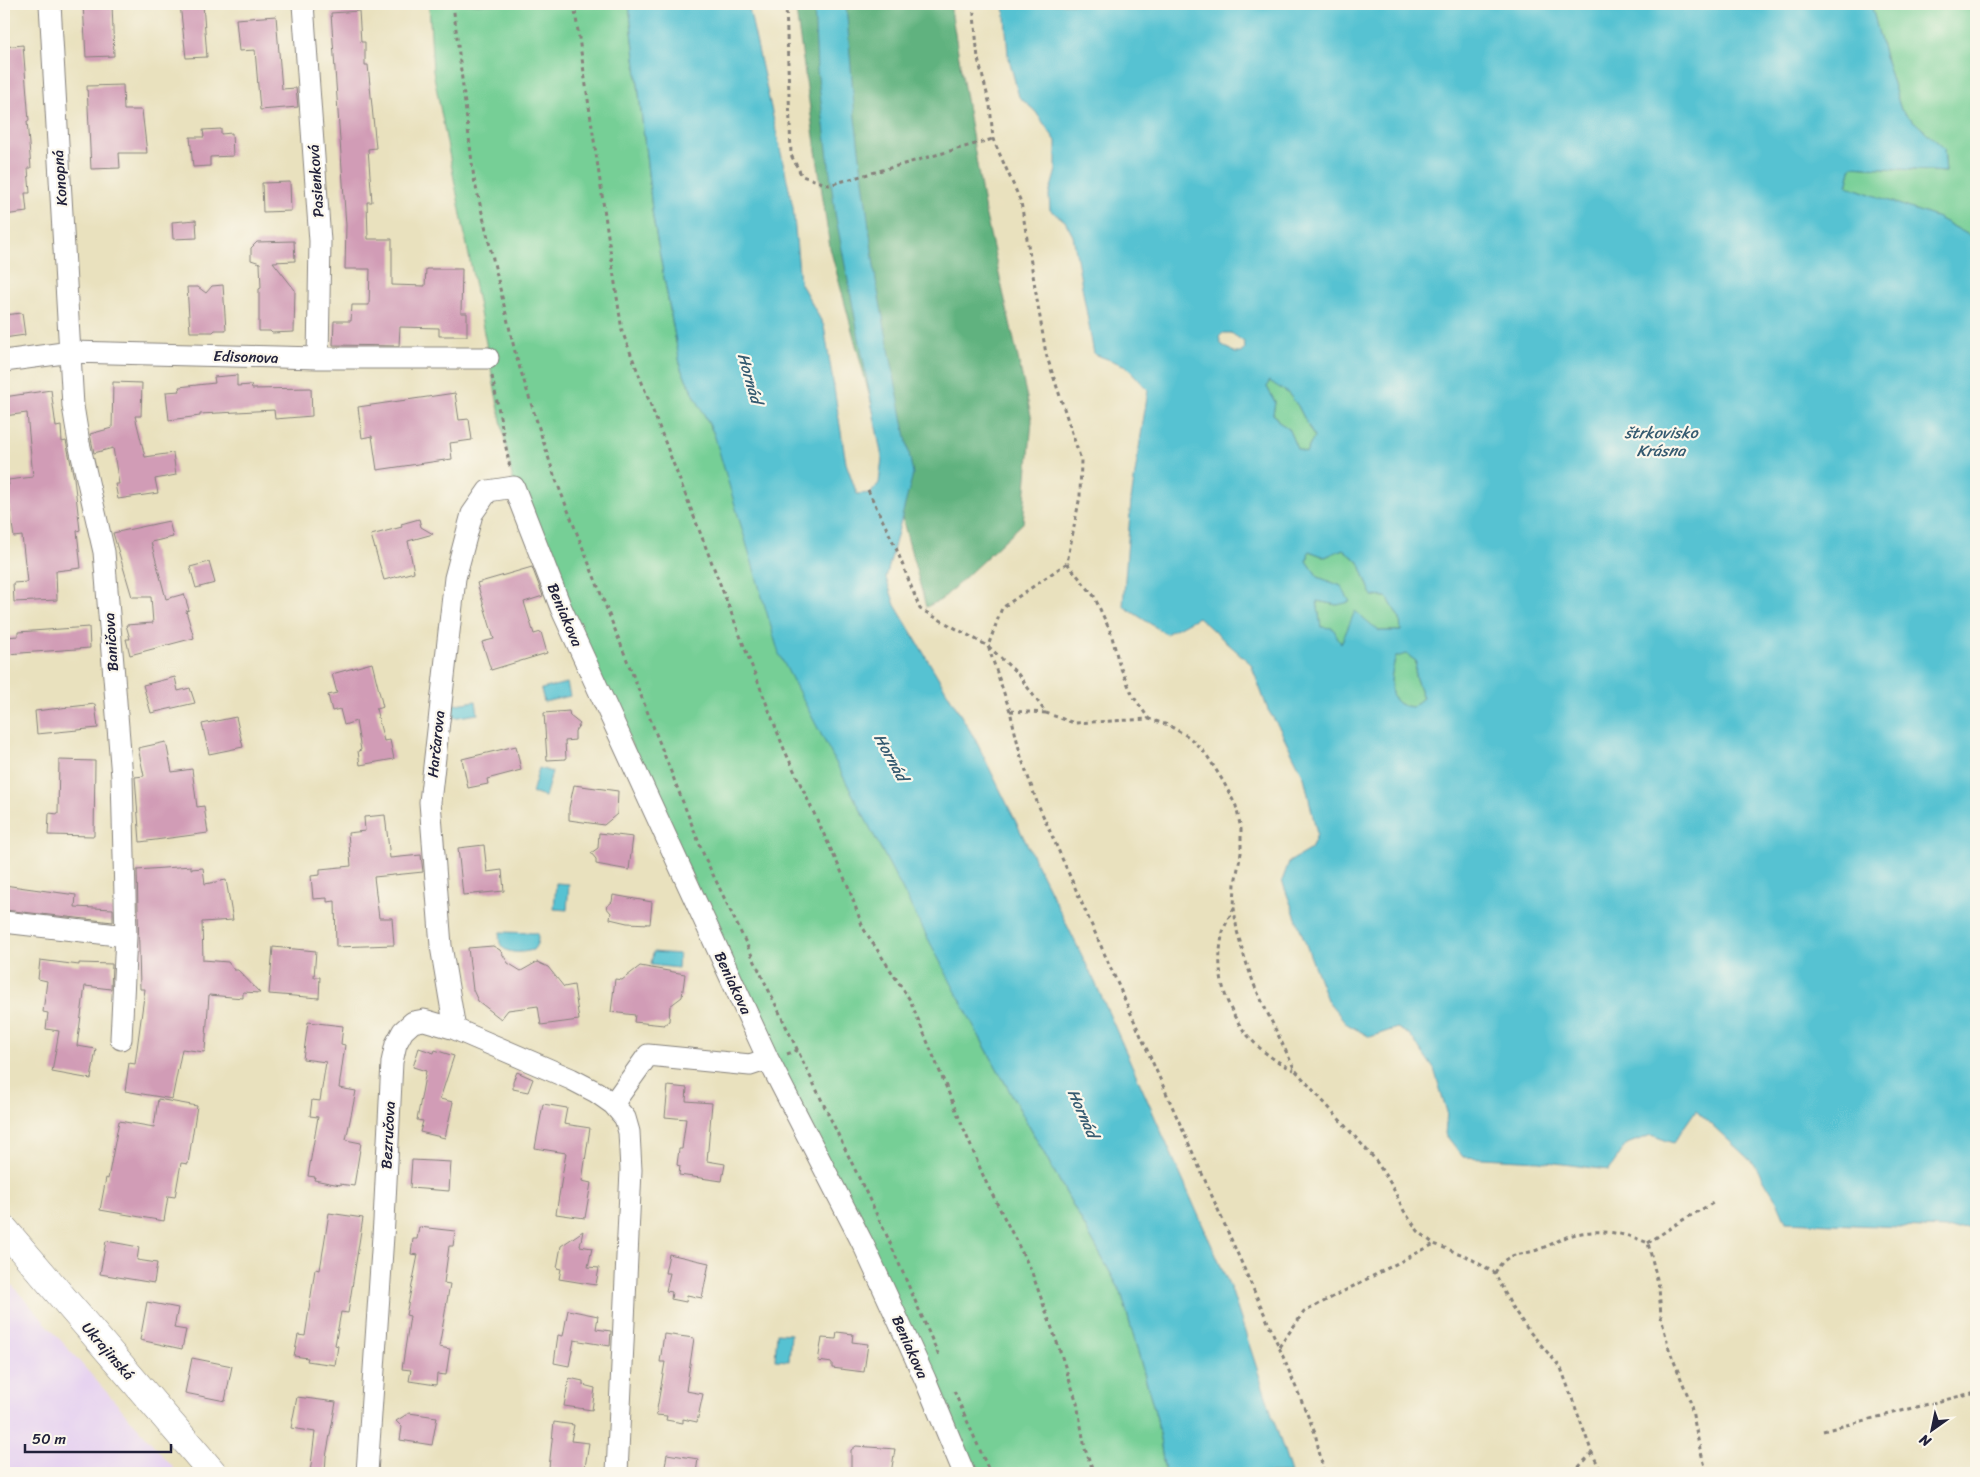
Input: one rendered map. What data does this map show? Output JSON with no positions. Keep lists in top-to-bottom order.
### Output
{
  "streets": {
    "main road": ["Ukrajinská"],
    "street": [
      "Konopná",
      "Pasienková",
      "Edisonova",
      "Beniakova",
      "Baničova",
      "Harčarova",
      "Bezručova"
    ]
  },
  "crossings": [
    ["Konopná", "Edisonova"],
    ["Konopná", "Baničova"],
    ["Pasienková", "Edisonova"],
    ["Edisonova", "Baničova"],
    ["Beniakova", "Harčarova"],
    ["Harčarova", "Bezručova"]
  ],
  "water": ["Hornád", "štrkovisko Krásna"],
  "scale_bar": "50 m",
  "north": "bottom left"
}
